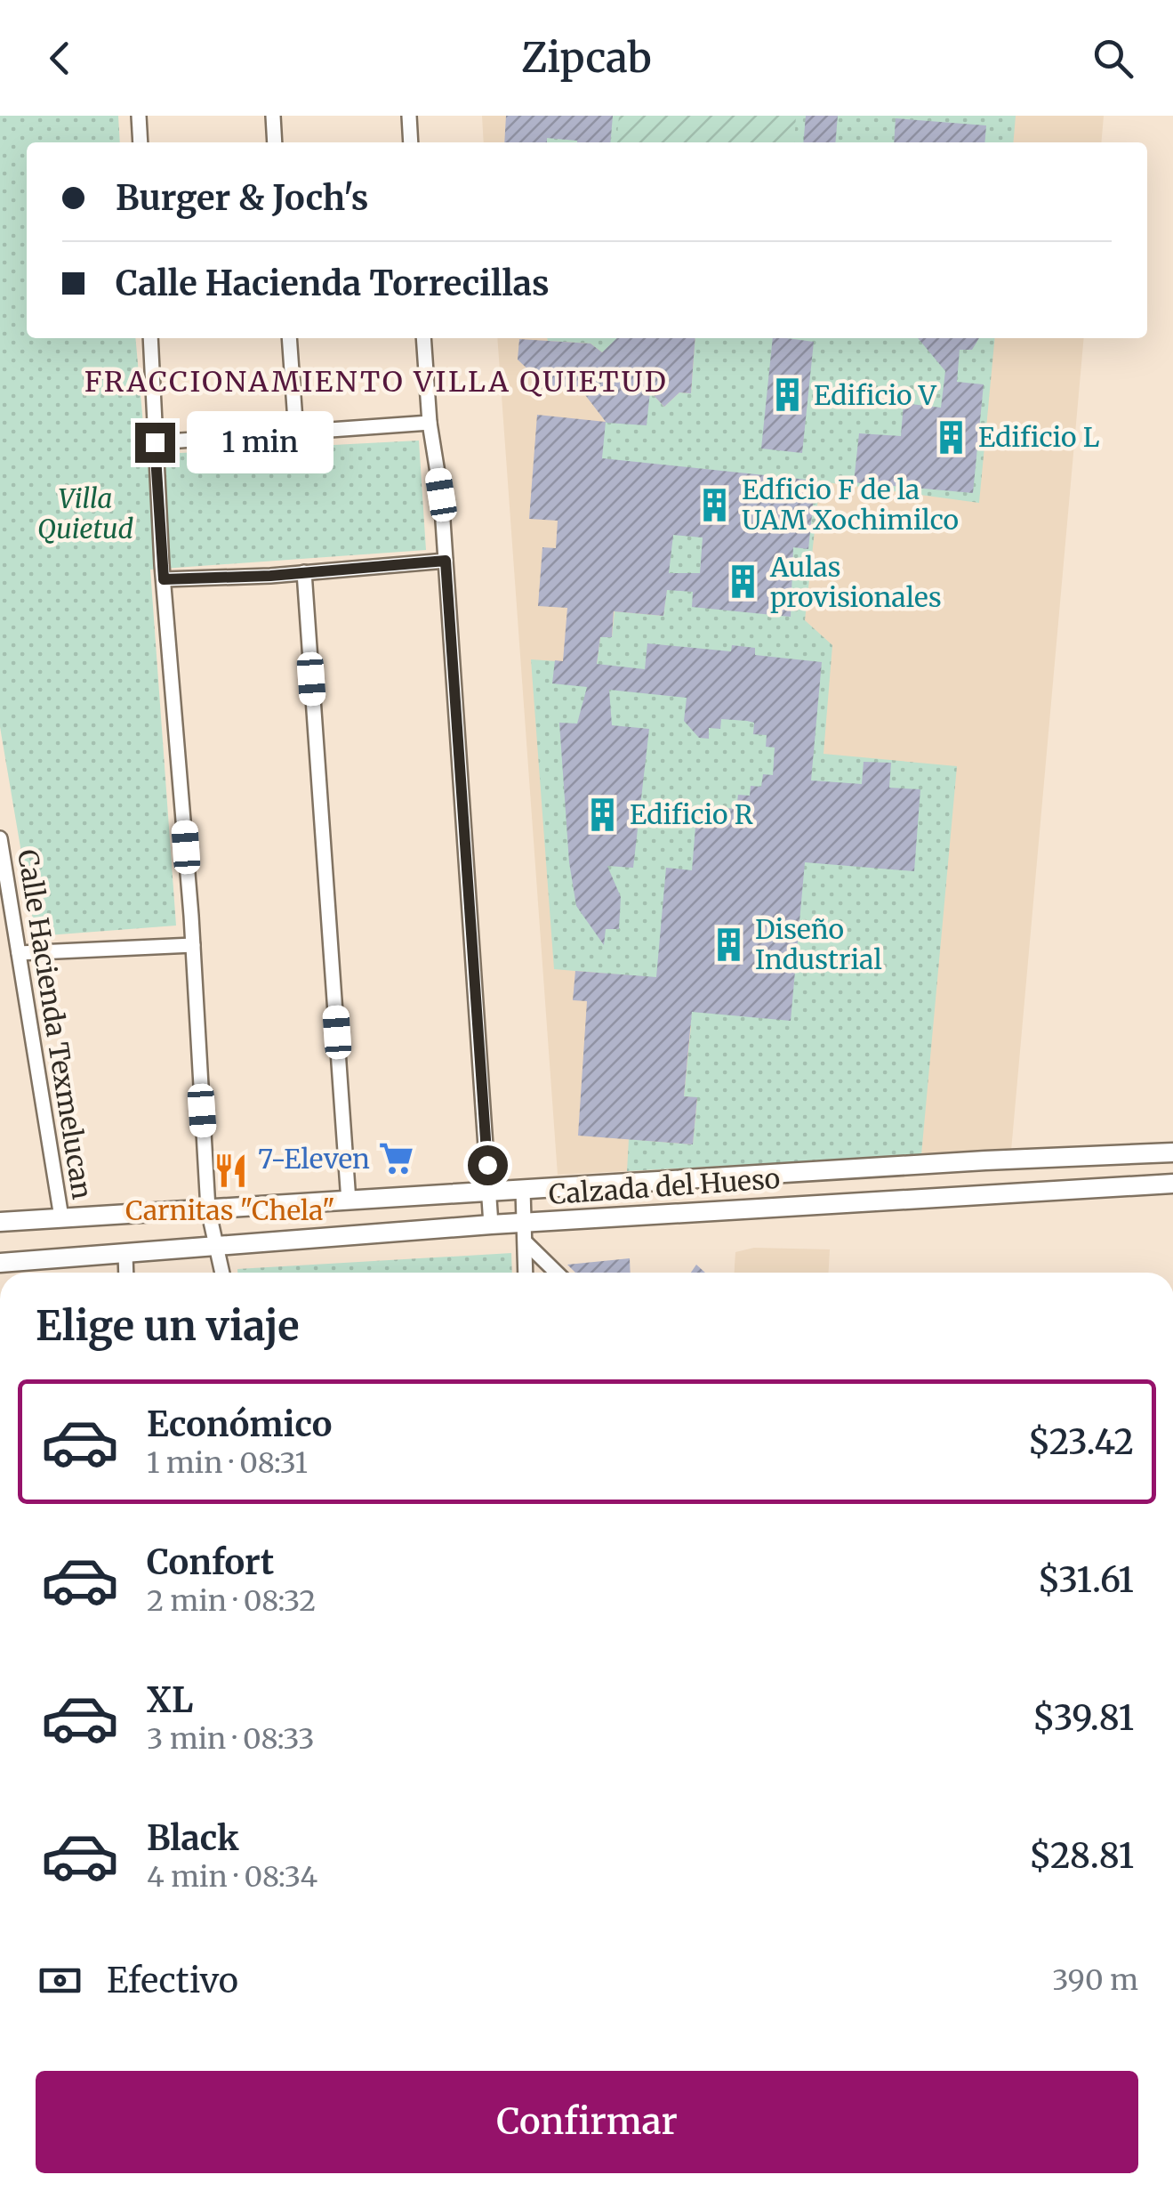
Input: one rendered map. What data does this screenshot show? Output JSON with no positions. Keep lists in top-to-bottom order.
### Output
{
  "streets": {
    "main road": ["Calzada del Hueso"],
    "street": ["Calle Hacienda Texmelucan"]
  },
  "crossings": [
    ["Calle Hacienda Texmelucan", "Calzada del Hueso"]
  ],
  "districts": ["FRACCIONAMIENTO VILLA QUIETUD"],
  "parks": ["Villa Quietud"],
  "places": {
    "building": [
      "Edificio V",
      "Edificio L",
      "Edficio F de la UAM Xochimilco",
      "Aulas provisionales",
      "Edificio R",
      "Diseño Industrial"
    ],
    "supermarket": ["7-Eleven"],
    "restaurant": ["Carnitas \"Chela\""]
  },
  "page": {
    "header": "Zipcab",
    "banner": ["Burger & Joch's", "Calle Hacienda Torrecillas"],
    "bubble": "1 min",
    "heading": "Elige un viaje",
    "list": [
      {
        "name": "Económico",
        "note": "1 min · 08:31",
        "value": "$23.42"
      },
      {
        "name": "Confort",
        "note": "2 min · 08:32",
        "value": "$31.61"
      },
      {
        "name": "XL",
        "note": "3 min · 08:33",
        "value": "$39.81"
      },
      {
        "name": "Black",
        "note": "4 min · 08:34",
        "value": "$28.81"
      }
    ],
    "pay": ["Efectivo", "390 m"],
    "buttons": "Confirmar"
  }
}
